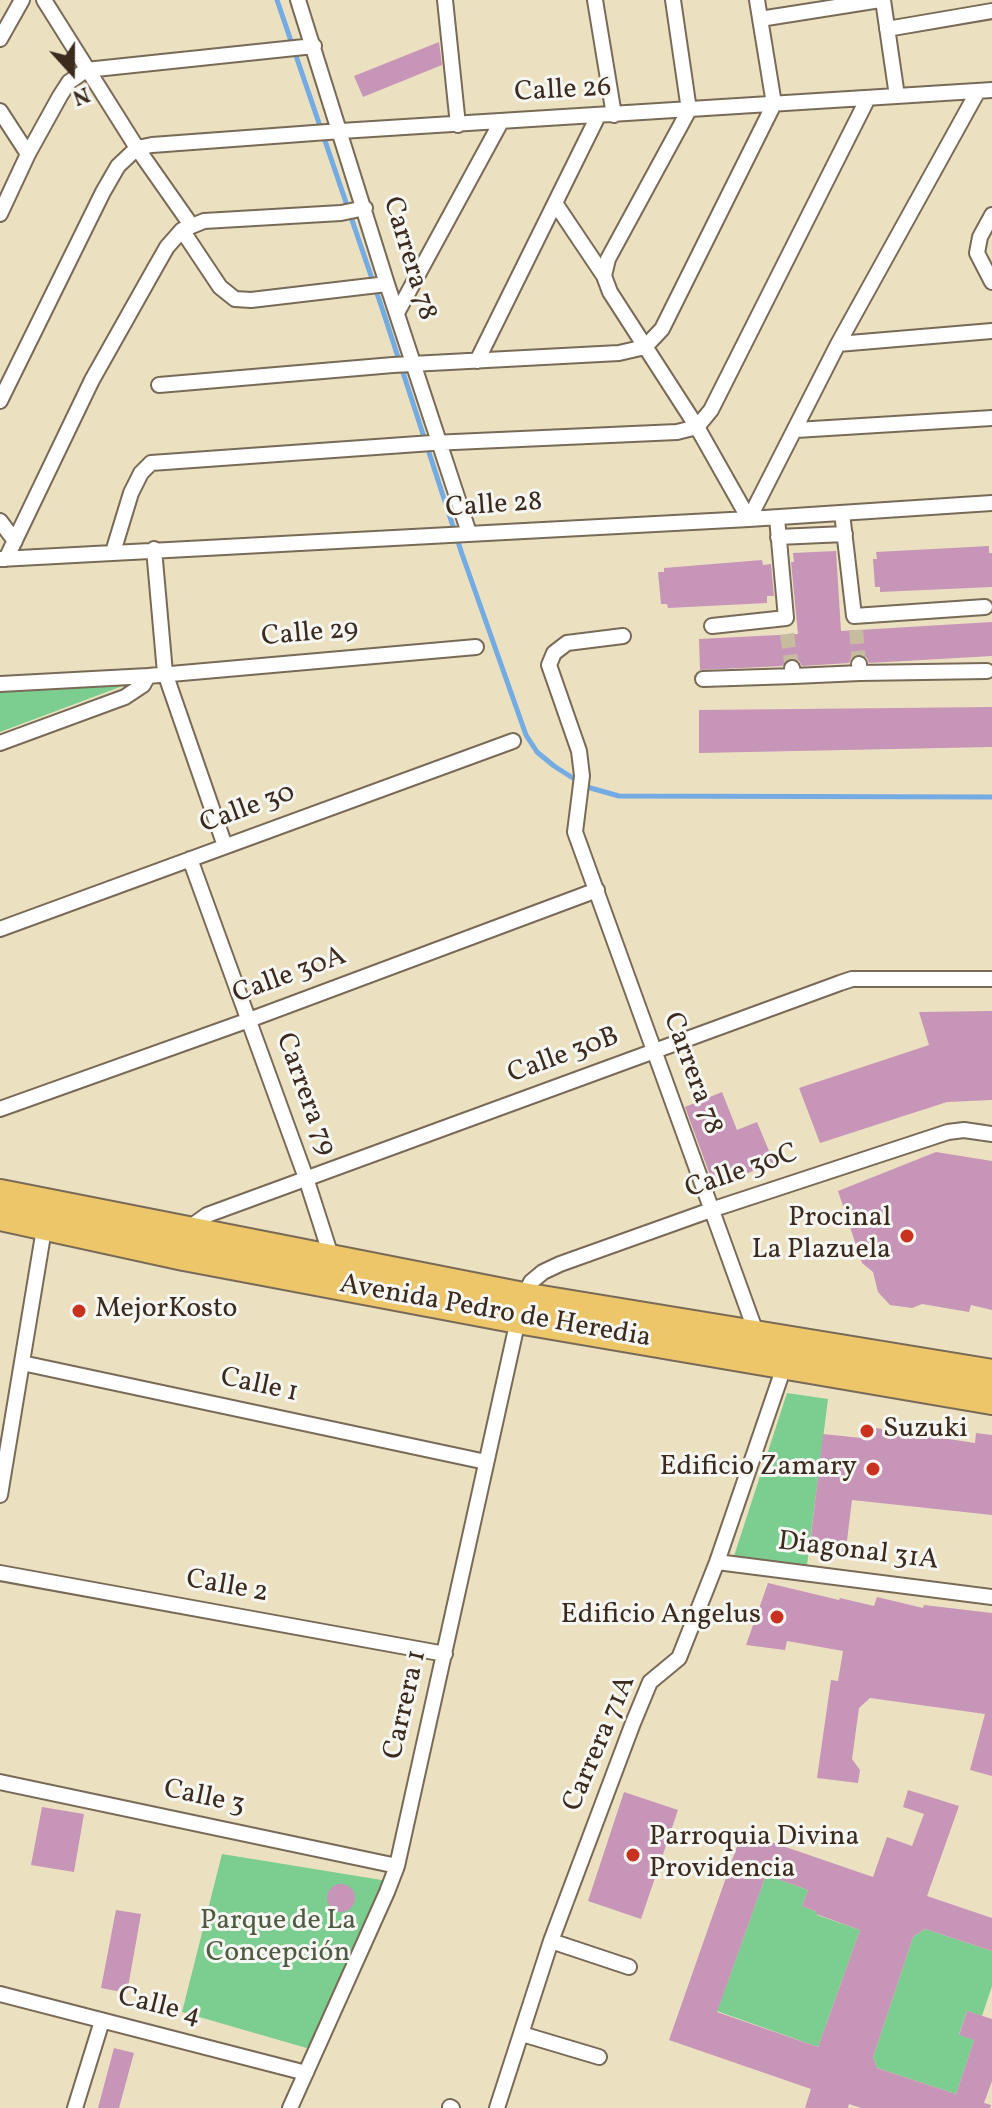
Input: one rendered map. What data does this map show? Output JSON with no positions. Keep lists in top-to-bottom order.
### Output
{
  "streets": {
    "highway": ["Avenida Pedro de Heredia"],
    "street": [
      "Calle 26",
      "Carrera 78",
      "Calle 28",
      "Calle 29",
      "Calle 30",
      "Calle 30A",
      "Calle 30B",
      "Carrera 79",
      "Calle 30C",
      "Calle 1",
      "Diagonal 31A",
      "Calle 2",
      "Carrera 1",
      "Carrera 71A",
      "Calle 3",
      "Calle 4"
    ]
  },
  "crossings": [
    ["Calle 26", "Carrera 78"],
    ["Carrera 78", "Calle 28"],
    ["Carrera 78", "Calle 30A"],
    ["Carrera 78", "Calle 30B"],
    ["Carrera 78", "Calle 30C"],
    ["Carrera 78", "Avenida Pedro de Heredia"],
    ["Calle 30", "Carrera 79"],
    ["Calle 30A", "Carrera 79"],
    ["Calle 30B", "Carrera 79"],
    ["Calle 30B", "Avenida Pedro de Heredia"],
    ["Carrera 79", "Avenida Pedro de Heredia"],
    ["Calle 30C", "Avenida Pedro de Heredia"],
    ["Calle 30C", "Carrera 1"],
    ["Avenida Pedro de Heredia", "Carrera 1"],
    ["Avenida Pedro de Heredia", "Carrera 71A"],
    ["Calle 1", "Carrera 1"],
    ["Diagonal 31A", "Carrera 71A"],
    ["Calle 2", "Carrera 1"],
    ["Carrera 1", "Calle 3"],
    ["Carrera 1", "Calle 4"]
  ],
  "parks": ["Parque de La Concepción"],
  "places": [
    "Procinal La Plazuela",
    "MejorKosto",
    "Suzuki",
    "Edificio Zamary",
    "Edificio Angelus",
    "Parroquia Divina Providencia"
  ],
  "north": "bottom"
}
